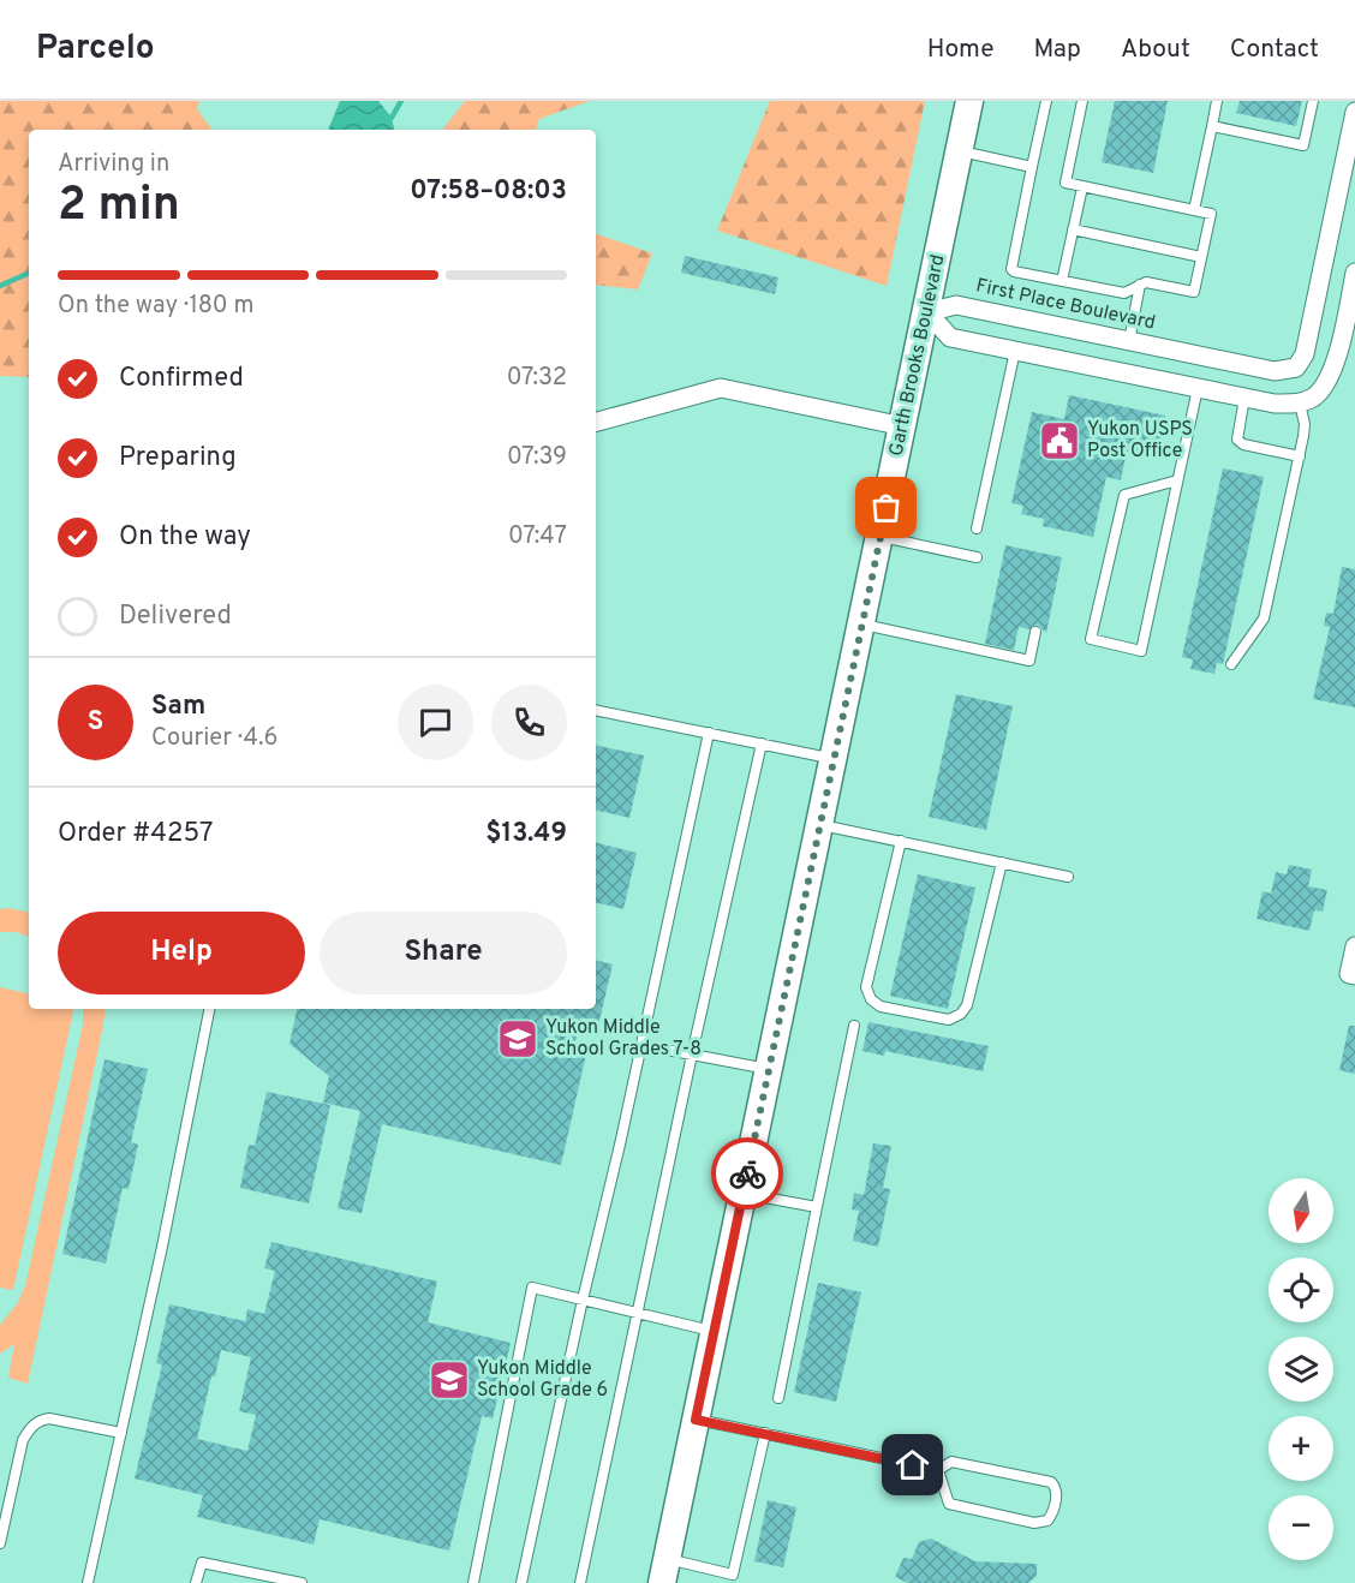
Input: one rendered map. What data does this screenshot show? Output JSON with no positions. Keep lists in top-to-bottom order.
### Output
{
  "streets": {
    "street": ["First Place Boulevard", "Garth Brooks Boulevard"]
  },
  "crossings": [
    ["First Place Boulevard", "Garth Brooks Boulevard"]
  ],
  "places": {
    "public building": ["Yukon USPS Post Office"],
    "school or university": ["Yukon Middle School Grades 7-8", "Yukon Middle School Grade 6"]
  },
  "north": "bottom",
  "page": {
    "header": "Parcelo",
    "nav": [
      "Home",
      "Map",
      "About",
      "Contact"
    ],
    "heading": ["2 min", "Arriving in", "07:58–08:03"],
    "panel": [
      "Sam",
      "Courier · 4.6",
      "Order #4257",
      "$13.49"
    ],
    "bar": "On the way · 180 m",
    "list": [
      ["Confirmed", "07:32"],
      ["Preparing", "07:39"],
      ["On the way", "07:47"],
      "Delivered"
    ],
    "round": "S",
    "buttons": ["Help", "Share"],
    "map_buttons": ["+", "−"]
  }
}
